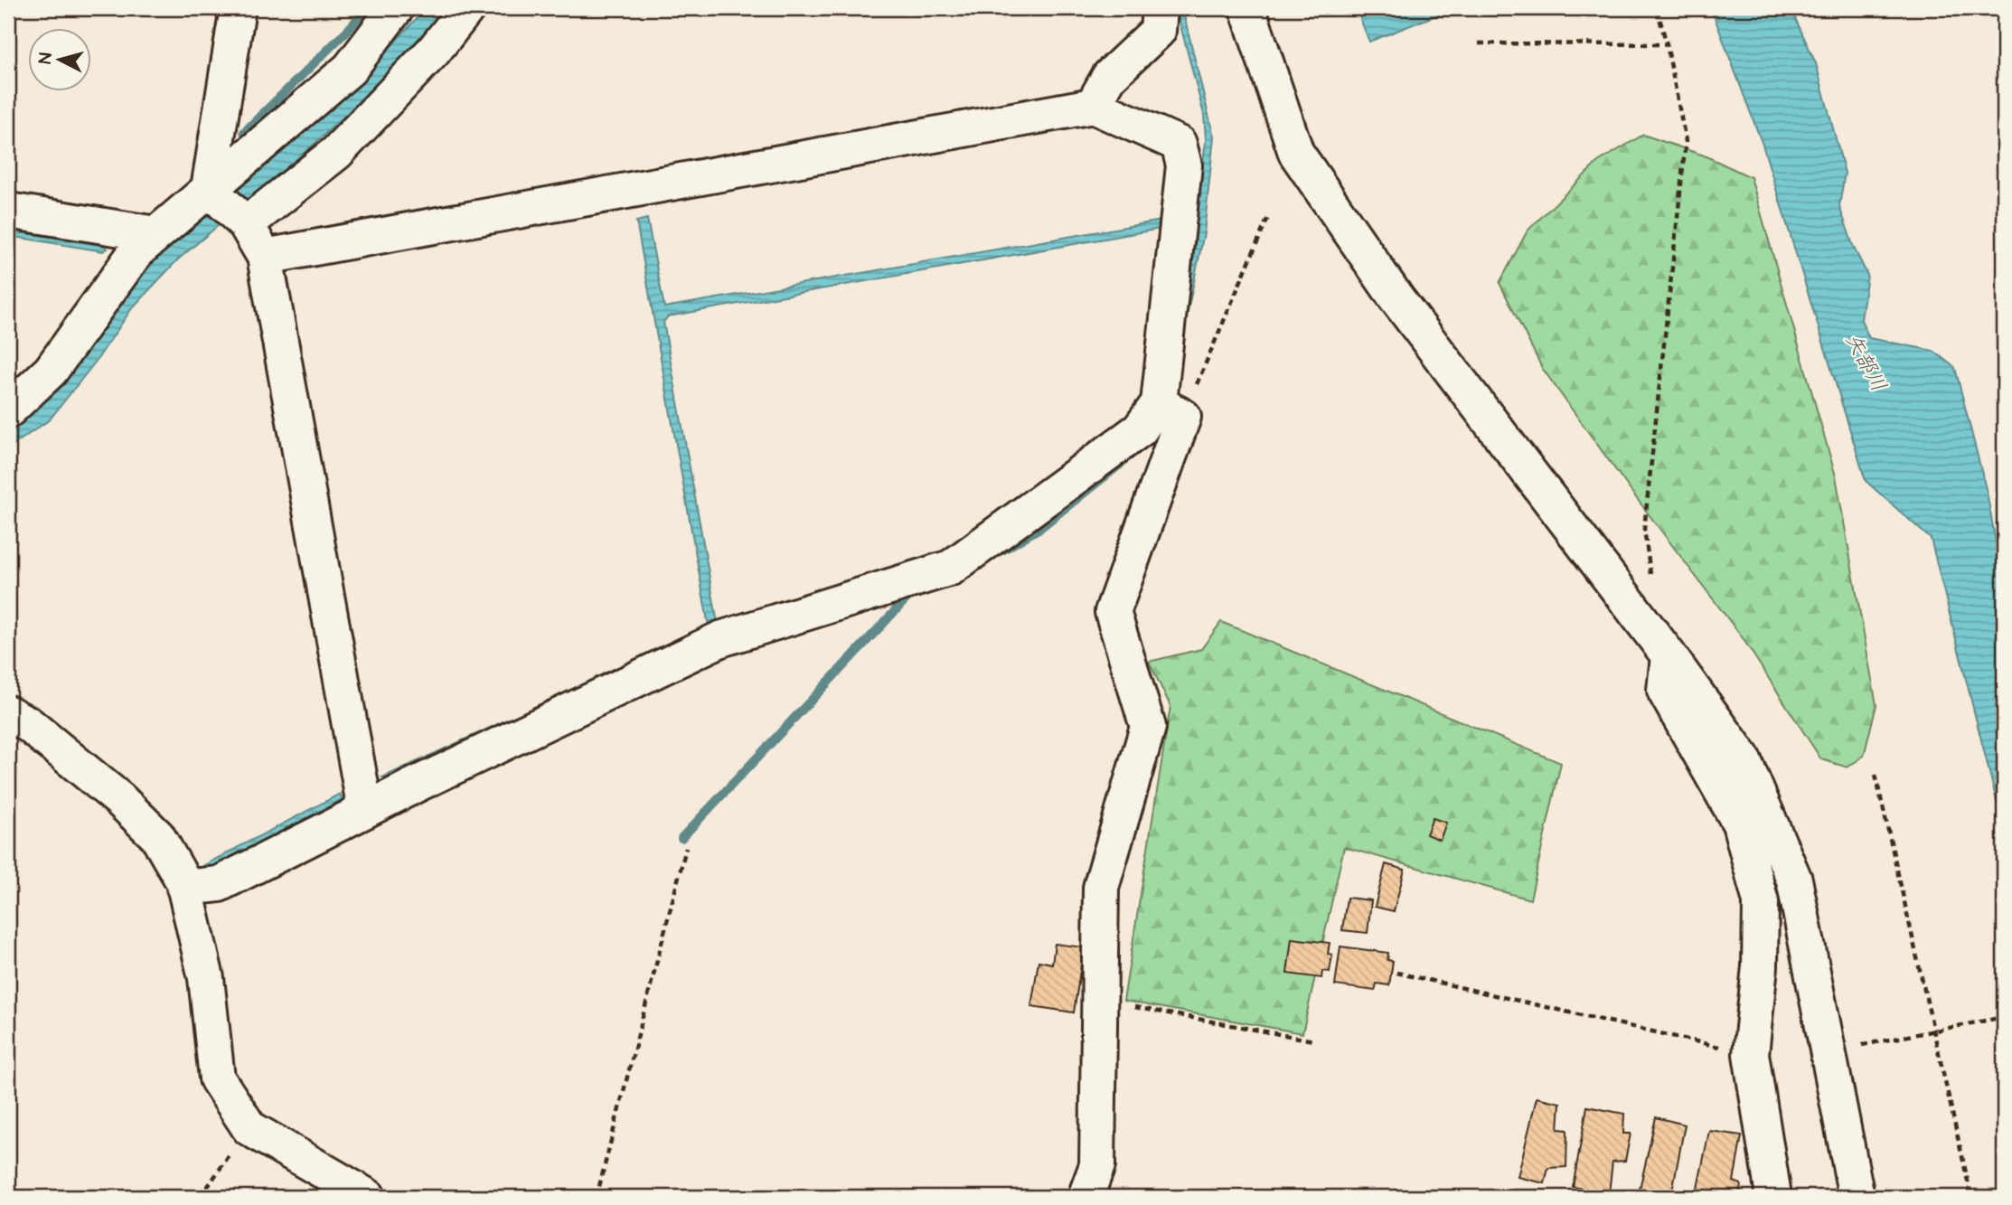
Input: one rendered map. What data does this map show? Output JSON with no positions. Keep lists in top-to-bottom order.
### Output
{
  "water": ["矢部川"],
  "north": "left"
}
